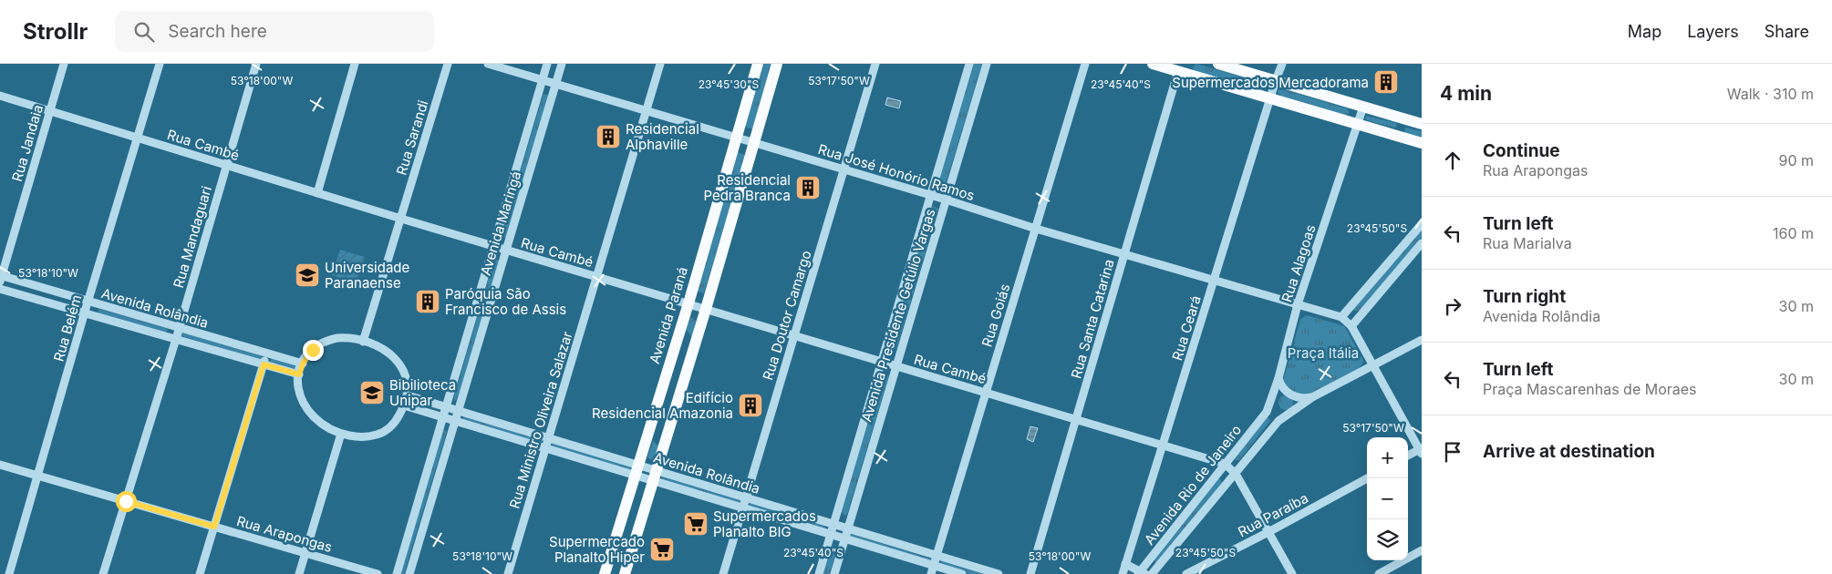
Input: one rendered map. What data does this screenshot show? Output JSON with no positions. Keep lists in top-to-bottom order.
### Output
{
  "streets": {
    "main road": ["Avenida Paraná"],
    "street": [
      "Rua Sarandi",
      "Rua Jandaia",
      "Rua Cambé",
      "Rua José Honório Ramos",
      "Avenida Maringá",
      "Rua Mandaguari",
      "Rua Alagoas",
      "Avenida Rolândia",
      "Rua Doutor Camargo",
      "Avenida Presidente Getúlio Vargas",
      "Rua Goiás",
      "Rua Santa Catarina",
      "Rua Belém",
      "Rua Ceará",
      "Rua Ministro Oliveira Salazar",
      "Avenida Rio de Janeiro",
      "Rua Paraíba",
      "Rua Arapongas"
    ]
  },
  "crossings": [
    ["Rua Sarandi", "Rua Cambé"],
    ["Rua Sarandi", "Avenida Rolândia"],
    ["Rua Jandaia", "Rua Cambé"],
    ["Rua Jandaia", "Avenida Rolândia"],
    ["Rua Cambé", "Avenida Maringá"],
    ["Rua Cambé", "Rua Mandaguari"],
    ["Rua Cambé", "Avenida Paraná"],
    ["Rua Cambé", "Rua Doutor Camargo"],
    ["Rua Cambé", "Avenida Presidente Getúlio Vargas"],
    ["Rua Cambé", "Rua Goiás"],
    ["Rua Cambé", "Rua Santa Catarina"],
    ["Rua Cambé", "Rua Belém"],
    ["Rua Cambé", "Rua Ceará"],
    ["Rua Cambé", "Rua Ministro Oliveira Salazar"],
    ["Rua Cambé", "Avenida Rio de Janeiro"],
    ["Rua Cambé", "Rua Paraíba"],
    ["Rua José Honório Ramos", "Avenida Maringá"],
    ["Rua José Honório Ramos", "Rua Alagoas"],
    ["Rua José Honório Ramos", "Avenida Paraná"],
    ["Rua José Honório Ramos", "Rua Doutor Camargo"],
    ["Rua José Honório Ramos", "Avenida Presidente Getúlio Vargas"],
    ["Rua José Honório Ramos", "Rua Goiás"],
    ["Rua José Honório Ramos", "Rua Santa Catarina"],
    ["Rua José Honório Ramos", "Rua Ceará"],
    ["Rua José Honório Ramos", "Rua Ministro Oliveira Salazar"],
    ["Avenida Maringá", "Avenida Rolândia"],
    ["Rua Mandaguari", "Avenida Rolândia"],
    ["Rua Mandaguari", "Rua Arapongas"],
    ["Rua Alagoas", "Avenida Rio de Janeiro"],
    ["Avenida Rolândia", "Avenida Paraná"],
    ["Avenida Rolândia", "Rua Doutor Camargo"],
    ["Avenida Rolândia", "Avenida Presidente Getúlio Vargas"],
    ["Avenida Rolândia", "Rua Goiás"],
    ["Avenida Rolândia", "Rua Belém"],
    ["Avenida Rolândia", "Rua Ministro Oliveira Salazar"],
    ["Rua Belém", "Rua Arapongas"]
  ],
  "parks": ["Praça Itália"],
  "places": {
    "building": [
      "Supermercados Mercadorama",
      "Residencial Alphaville",
      "Residencial Pedra Branca",
      "Paróquia São Francisco de Assis",
      "Edifício Residencial Amazonia"
    ],
    "school or university": ["Universidade Paranaense", "Bibilioteca Unipar"],
    "supermarket": ["Supermercados Planalto BIG", "Supermercado Planalto Hiper"]
  },
  "page": {
    "header": "Strollr",
    "search": "Search here",
    "nav": ["Map", "Layers", "Share"],
    "heading": ["4 min", "Walk · 310 m"],
    "list": [
      ["Continue", "Rua Arapongas", "90 m"],
      ["Turn left", "Rua Marialva", "160 m"],
      ["Turn right", "Avenida Rolândia", "30 m"],
      ["Turn left", "Praça Mascarenhas de Moraes", "30 m"],
      "Arrive at destination"
    ],
    "map_buttons": ["+", "−"]
  },
  "coordinates": [
    "53°17'50\"W",
    "53°18'00\"W",
    "23°45'30\"S",
    "23°45'40\"S",
    "23°45'50\"S",
    "53°18'10\"W"
  ]
}
